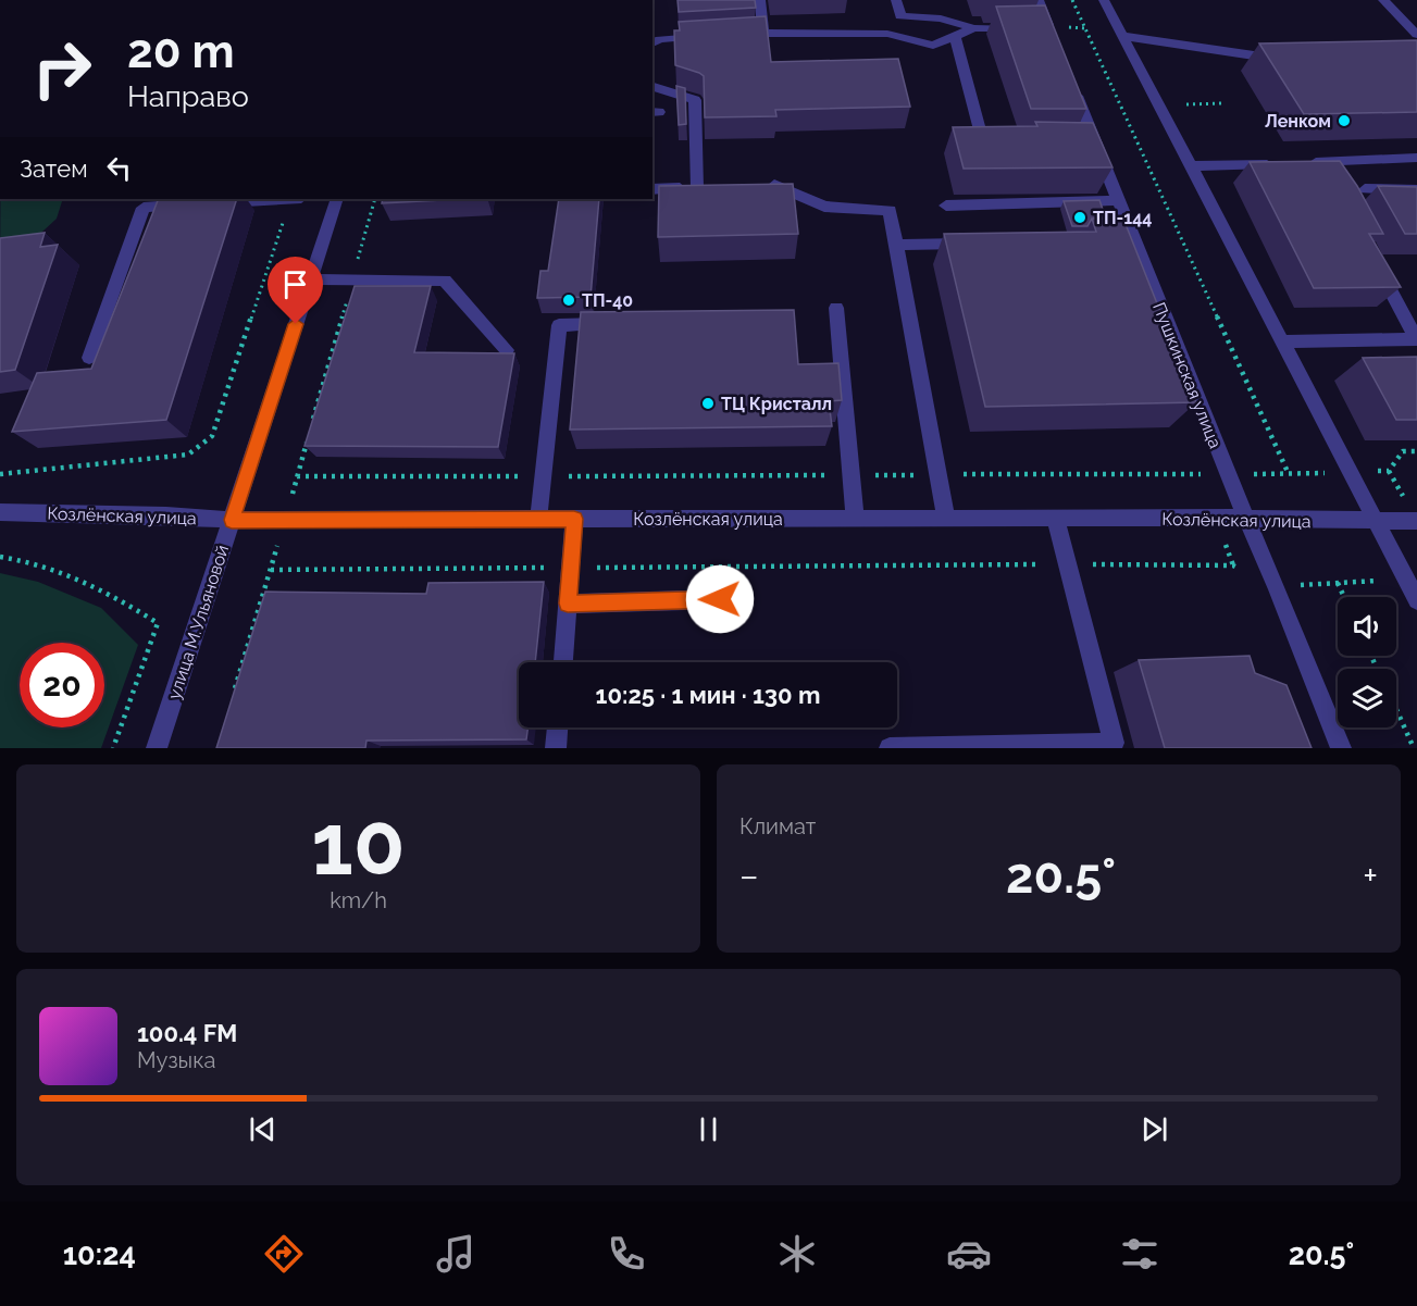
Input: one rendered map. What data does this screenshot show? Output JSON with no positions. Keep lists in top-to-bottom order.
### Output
{
  "streets": {
    "street": ["Пушкинская улица", "Козлёнская улица", "улица М.Ульяновой"]
  },
  "crossings": [
    ["Пушкинская улица", "Козлёнская улица"],
    ["Козлёнская улица", "улица М.Ульяновой"]
  ],
  "places": [
    "Ленком",
    "ТП-144",
    "ТП-40",
    "ТЦ Кристалл"
  ],
  "page": {
    "turn": ["20 m", "Направо"],
    "then": "Затем",
    "limit": "20",
    "trip": "10:25 · 1 мин · 130 m",
    "tile": [
      ["10", "km/h"],
      "Климат"
    ],
    "heat": ["−", "20.5°", "+"],
    "song": ["100.4 FM", "Музыка"],
    "tabs": ["10:24", "20.5°"]
  }
}
